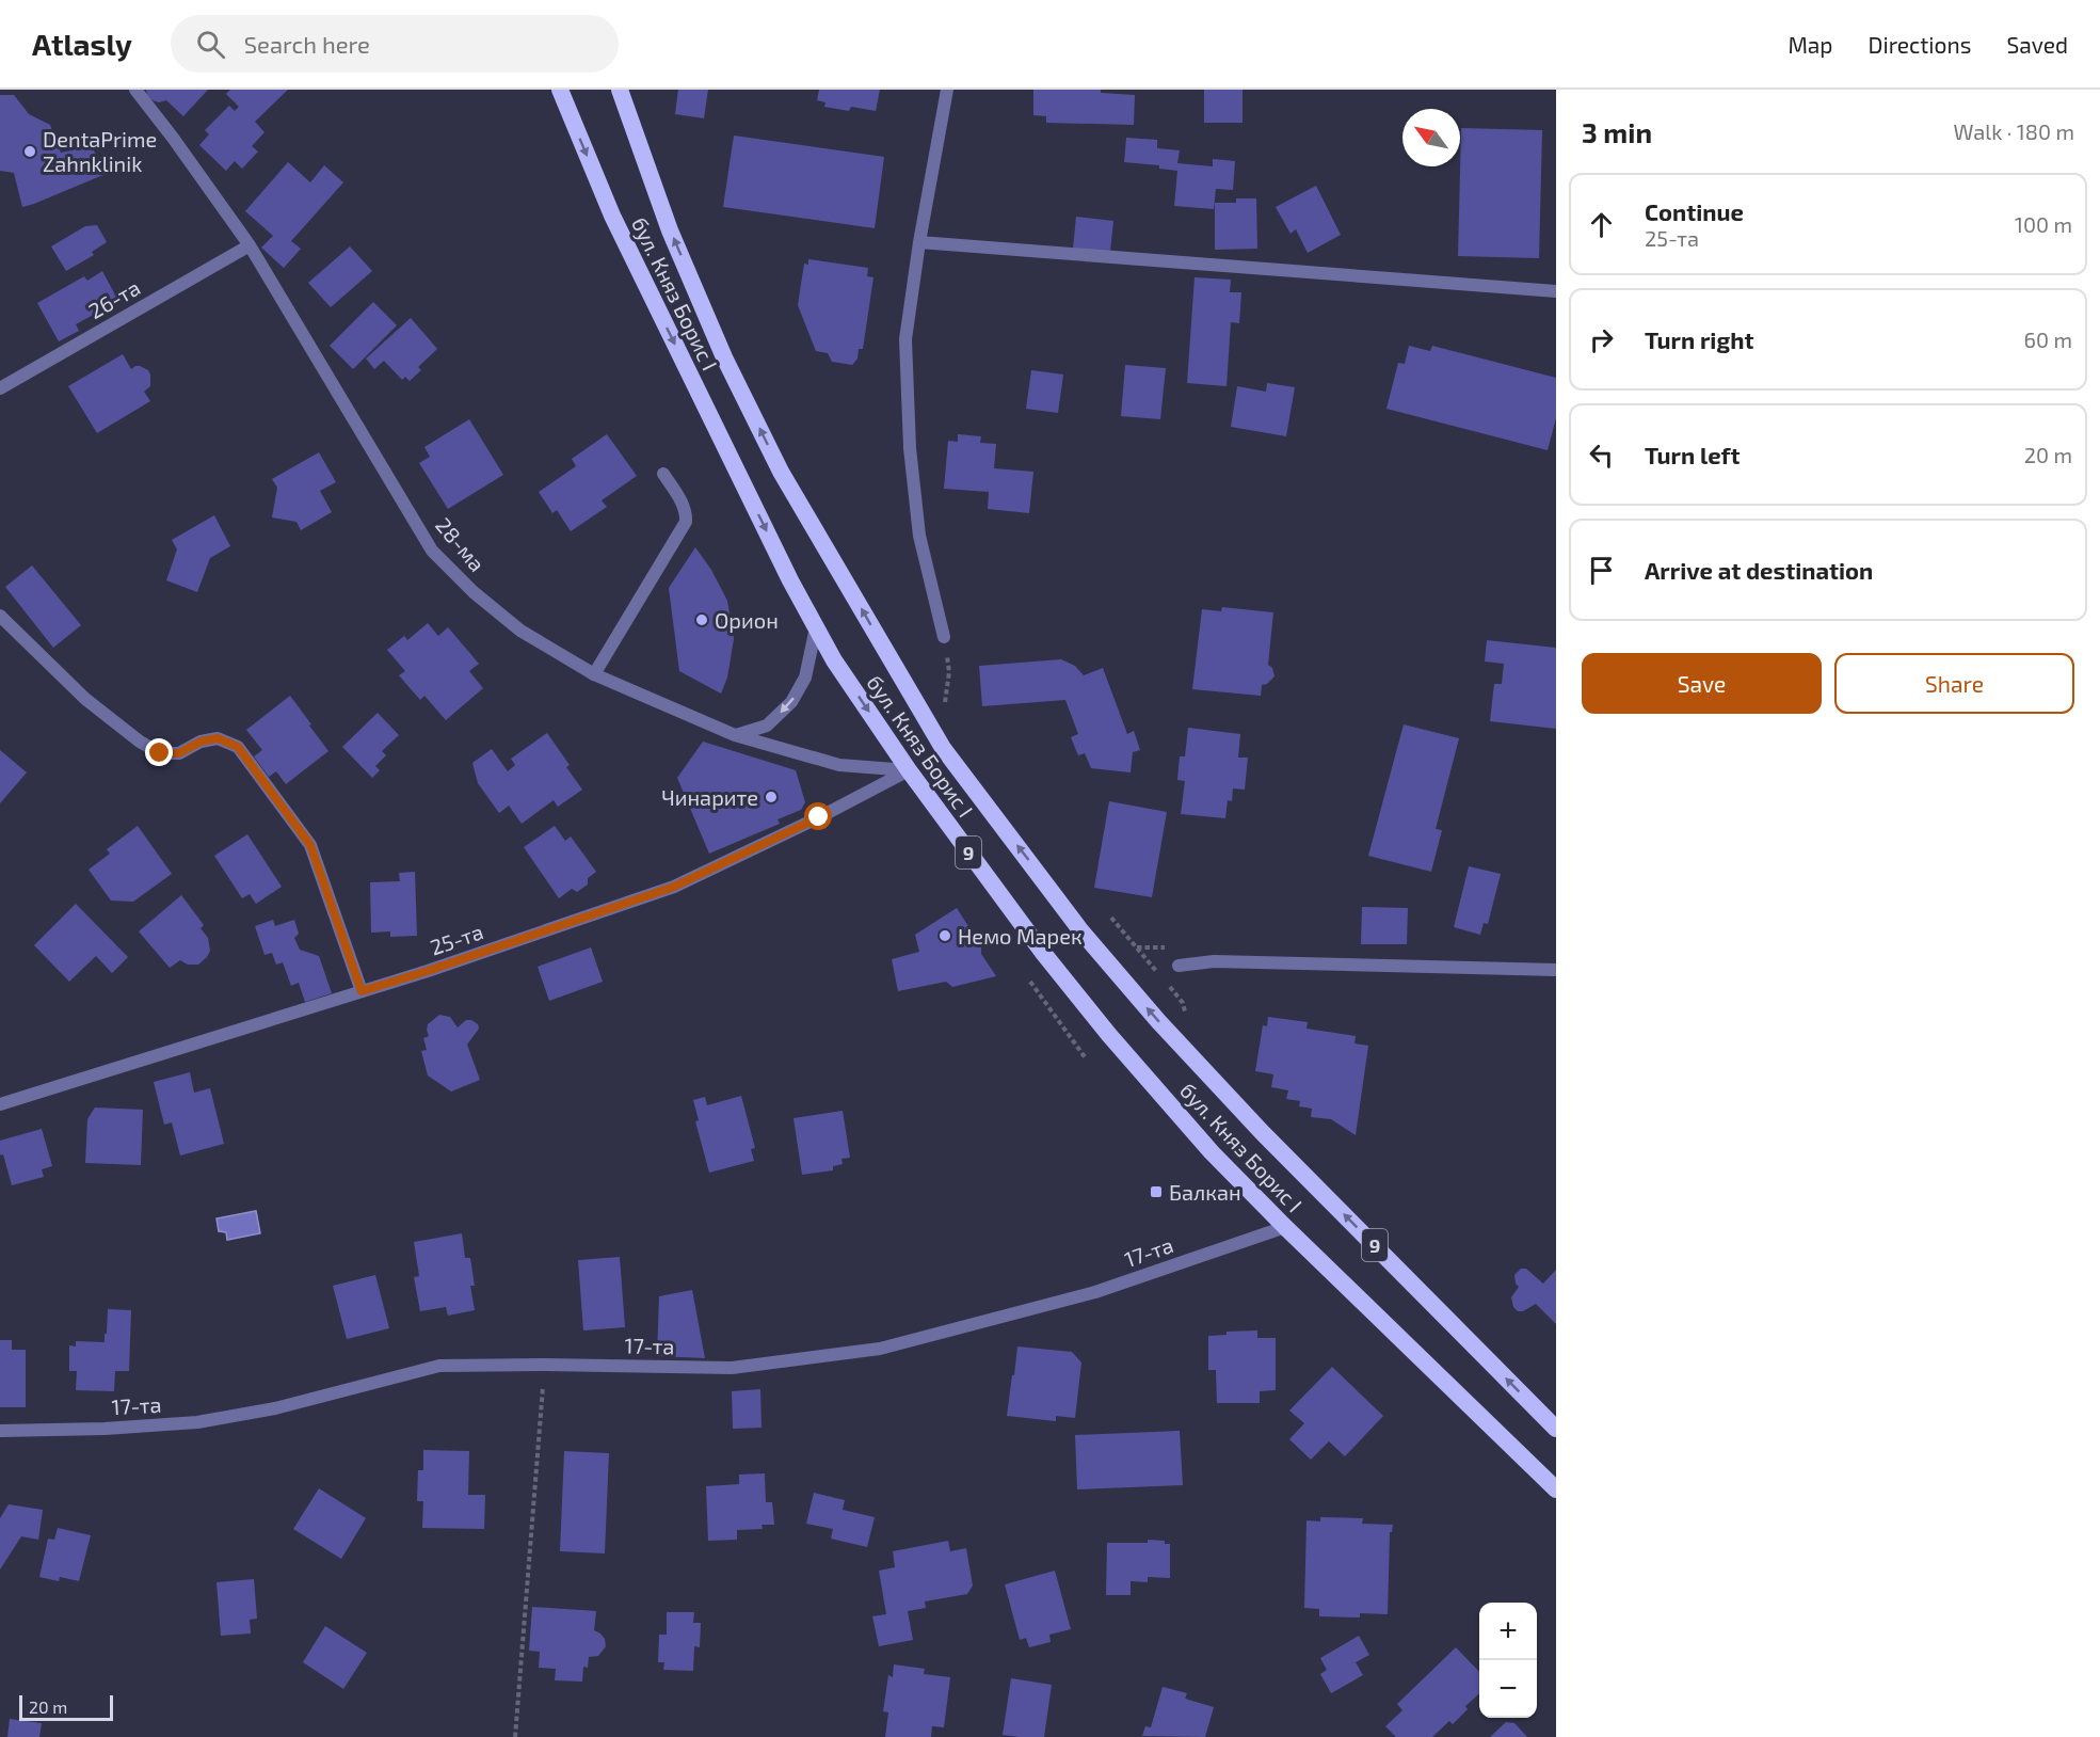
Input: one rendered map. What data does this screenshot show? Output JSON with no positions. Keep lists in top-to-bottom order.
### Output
{
  "streets": {
    "highway": ["бул. Княз Борис I", "9"],
    "street": [
      "26-та",
      "28-ма",
      "25-та",
      "17-та"
    ]
  },
  "crossings": [
    ["бул. Княз Борис I", "28-ма"],
    ["бул. Княз Борис I", "25-та"],
    ["бул. Княз Борис I", "17-та"],
    ["26-та", "28-ма"],
    ["28-ма", "25-та"]
  ],
  "places": {
    "other": [
      "DentaPrime Zahnklinik",
      "Орион",
      "Чинарите",
      "Немо Марек"
    ],
    "transit": ["Балкан"]
  },
  "scale_bar": "20 m",
  "north": "top left",
  "page": {
    "header": "Atlasly",
    "search": "Search here",
    "nav": ["Map", "Directions", "Saved"],
    "heading": ["3 min", "Walk · 180 m"],
    "list": [
      ["Continue", "25-та", "100 m"],
      ["Turn right", "60 m"],
      ["Turn left", "20 m"],
      "Arrive at destination"
    ],
    "buttons": ["Save", "Share"],
    "map_buttons": ["+", "−"],
    "scale": "20 m"
  }
}
